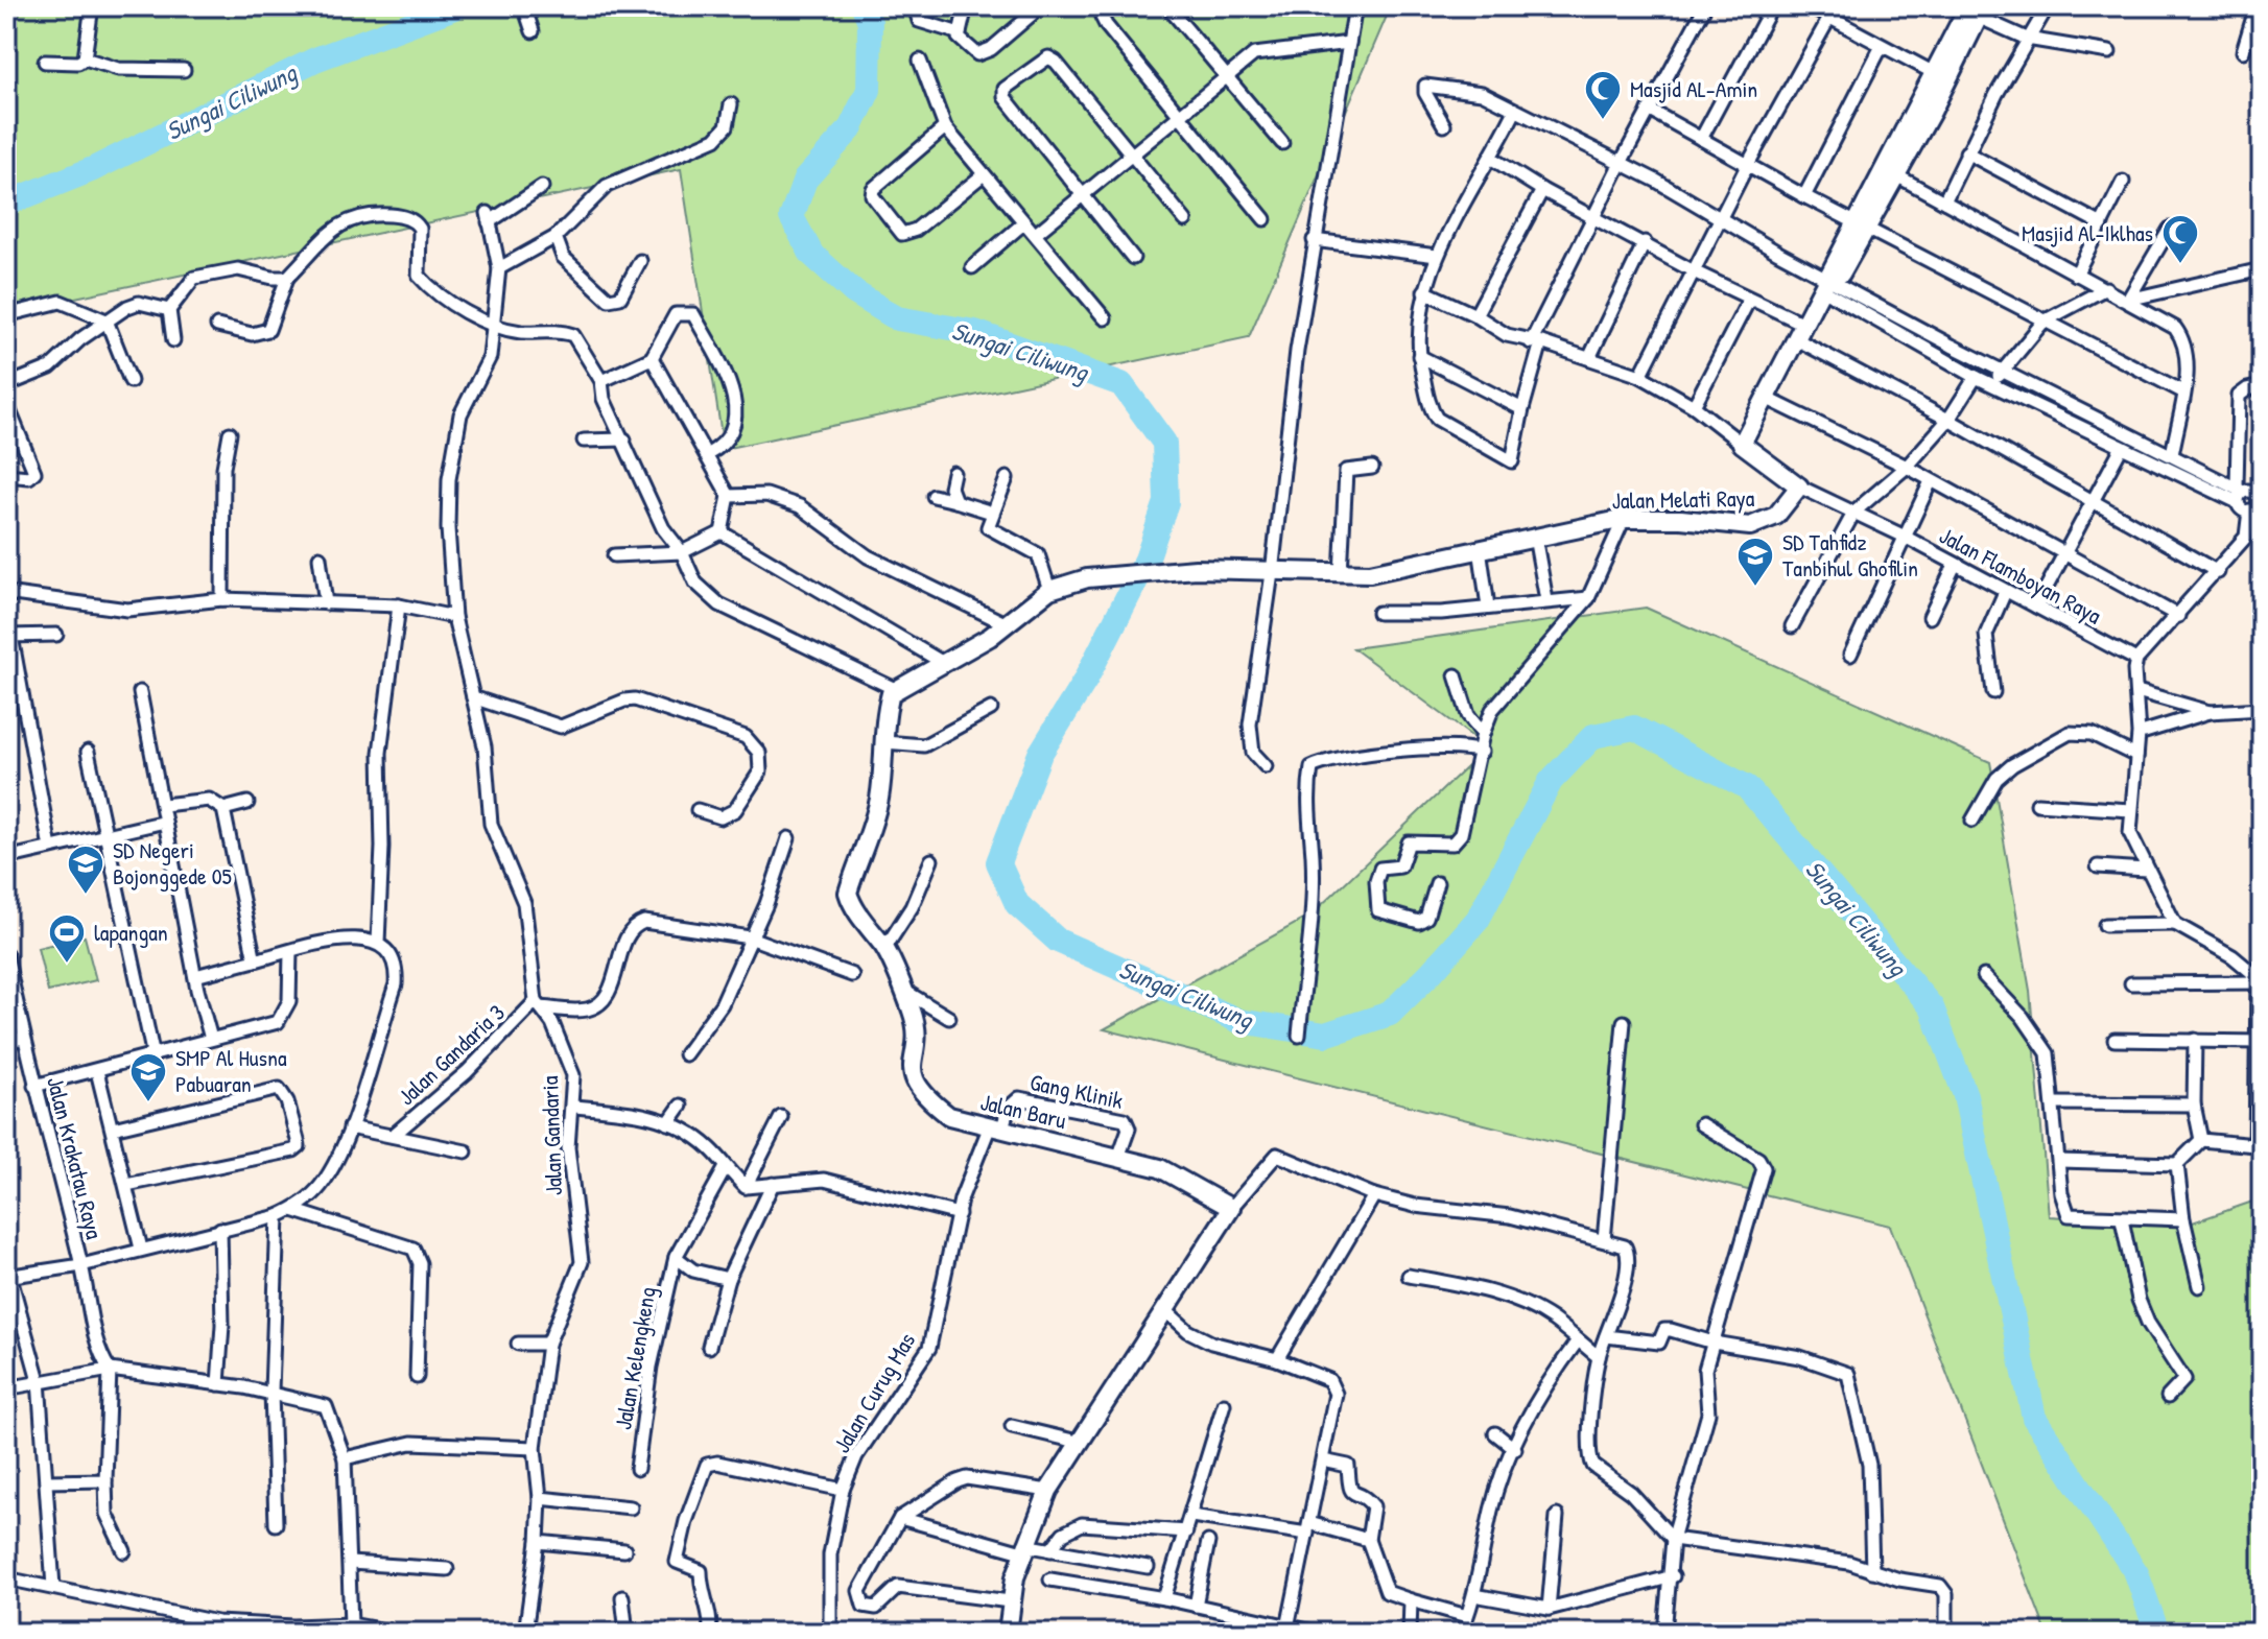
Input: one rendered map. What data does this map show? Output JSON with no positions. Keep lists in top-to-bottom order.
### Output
{
  "streets": {
    "street": [
      "Jalan Melati Raya",
      "Jalan Flamboyan Raya",
      "Jalan Gandaria 3",
      "Gang Klinik",
      "Jalan Baru",
      "Jalan Gandaria",
      "Jalan Krakatau Raya",
      "Jalan Kelengkeng",
      "Jalan Curug Mas"
    ]
  },
  "crossings": [
    ["Jalan Melati Raya", "Jalan Flamboyan Raya"],
    ["Jalan Gandaria 3", "Jalan Gandaria"],
    ["Gang Klinik", "Jalan Baru"],
    ["Gang Klinik", "Jalan Curug Mas"],
    ["Jalan Baru", "Jalan Curug Mas"]
  ],
  "water": ["Sungai Ciliwung"],
  "places": {
    "mosque": ["Masjid AL-Amin", "Masjid Al-Iklhas"],
    "school or university": ["SD Tahfidz Tanbihul Ghofilin", "SD Negeri Bojonggede 05", "SMP Al Husna Pabuaran"],
    "sports": ["lapangan"]
  }
}
